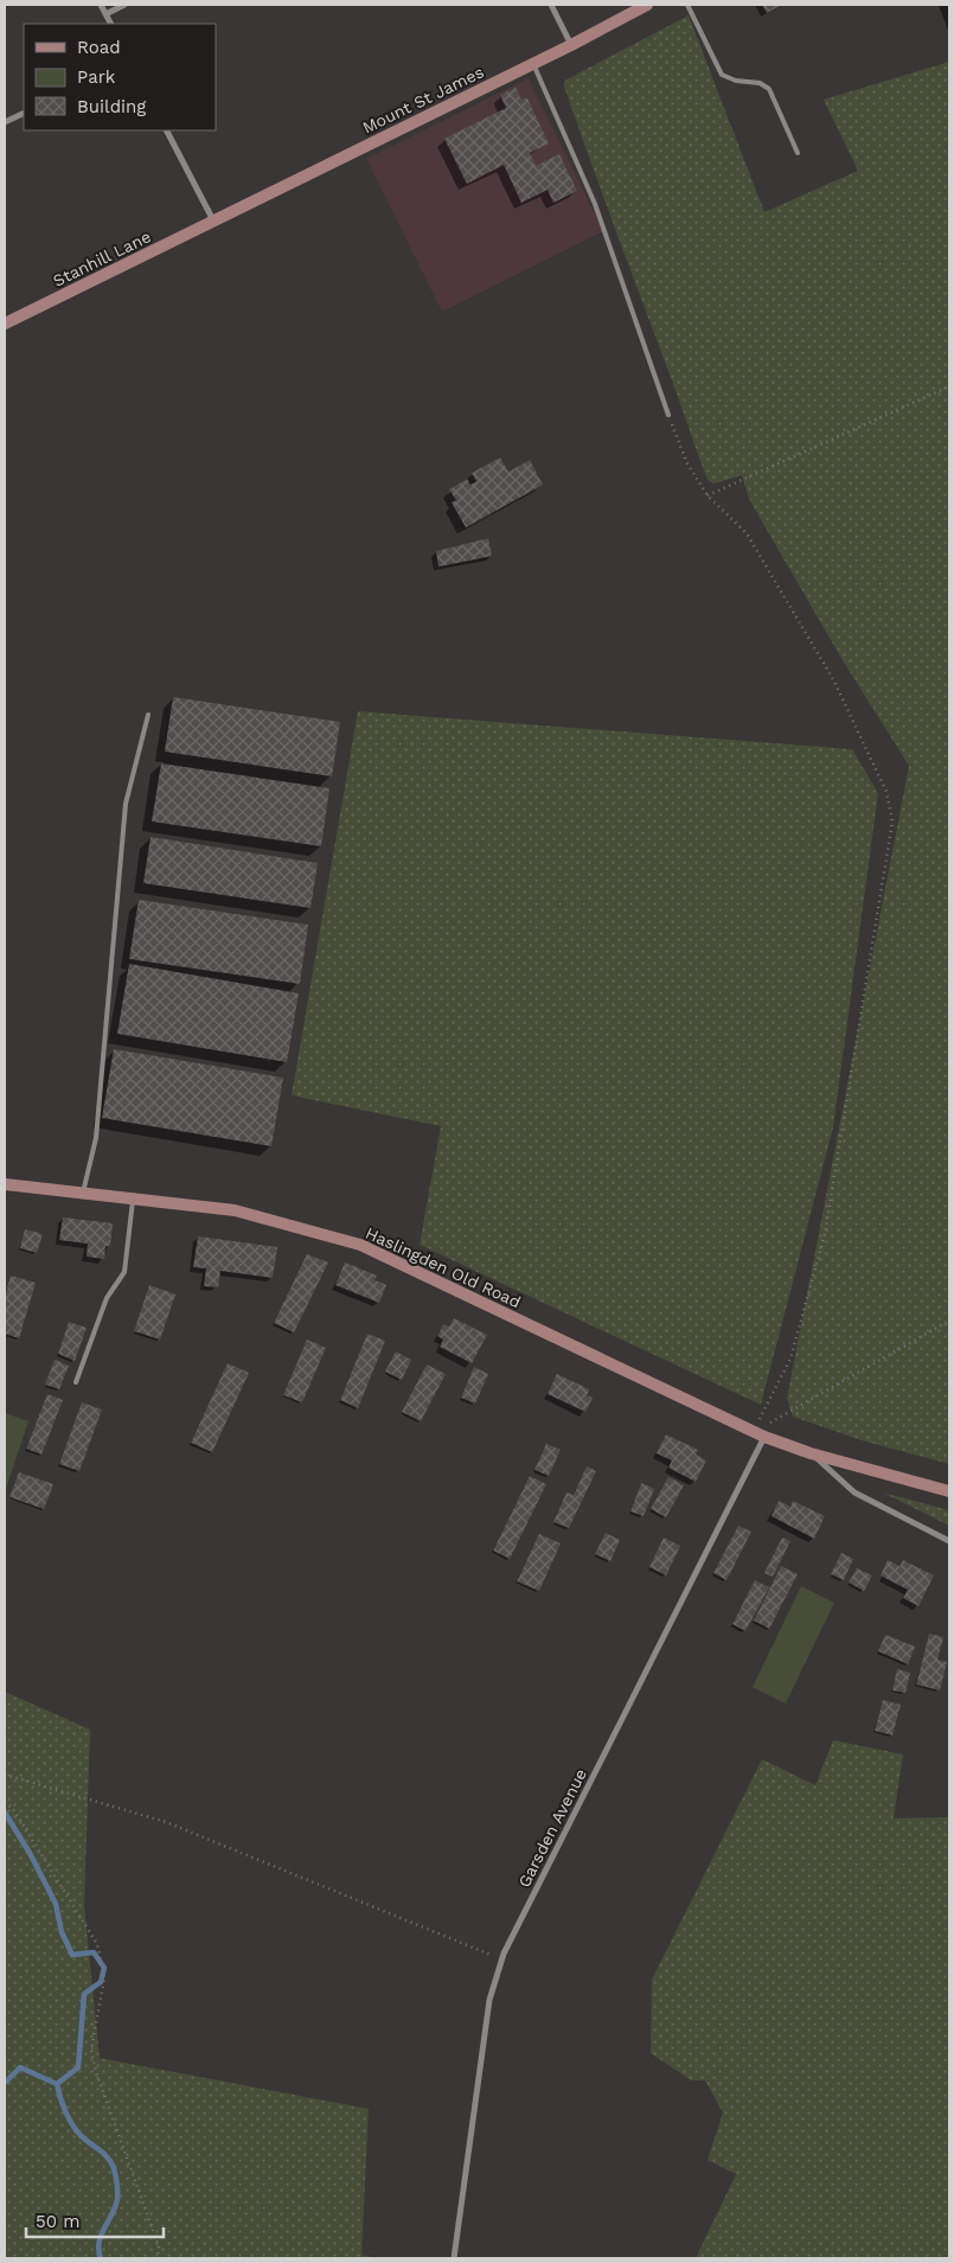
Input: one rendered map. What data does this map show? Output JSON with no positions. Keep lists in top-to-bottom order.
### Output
{
  "streets": {
    "main road": ["Mount St James", "Stanhill Lane", "Haslingden Old Road"],
    "street": ["Garsden Avenue"]
  },
  "crossings": [
    ["Mount St James", "Stanhill Lane"],
    ["Haslingden Old Road", "Garsden Avenue"]
  ],
  "legend": ["Road", "Park", "Building"],
  "scale_bar": "50 m"
}
